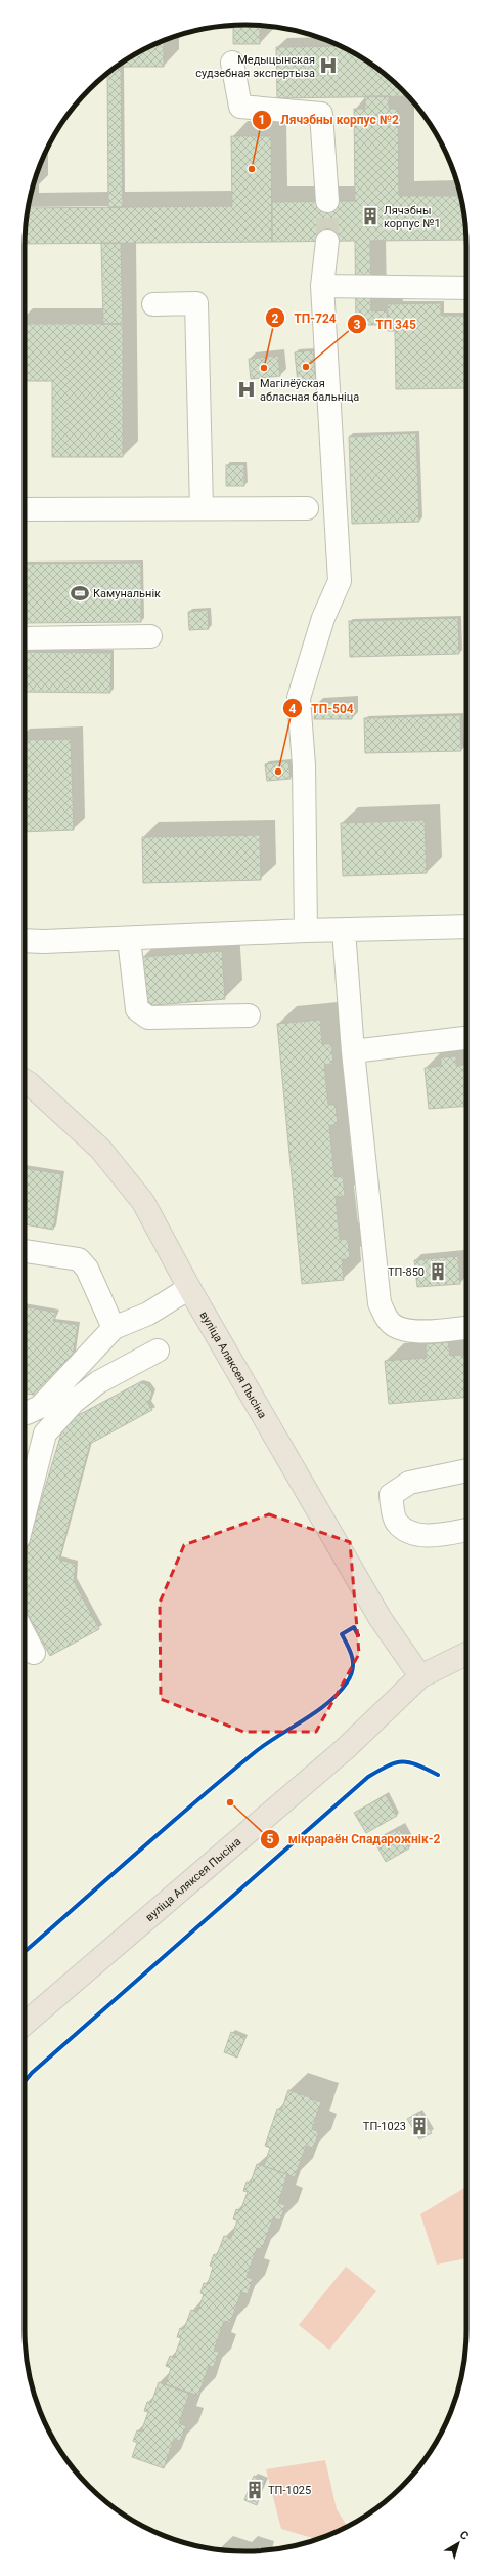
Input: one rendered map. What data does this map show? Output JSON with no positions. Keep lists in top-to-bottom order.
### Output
{
  "streets": {
    "main road": ["вуліца Аляксея Пысіна"]
  },
  "places": {
    "hospital": ["Медыцынская судзебная экспертыза", "Магілёўская абласная бальніца"],
    "other": [
      "Лячэбны корпус №2",
      "ТП 345",
      "ТП-724",
      "ТП-504",
      "мікрараён Спадарожнік-2"
    ],
    "building": [
      "Лячэбны корпус №1",
      "ТП-850",
      "ТП-1023",
      "ТП-1025"
    ],
    "sports": ["Камунальнік"]
  },
  "north": "top right"
}
